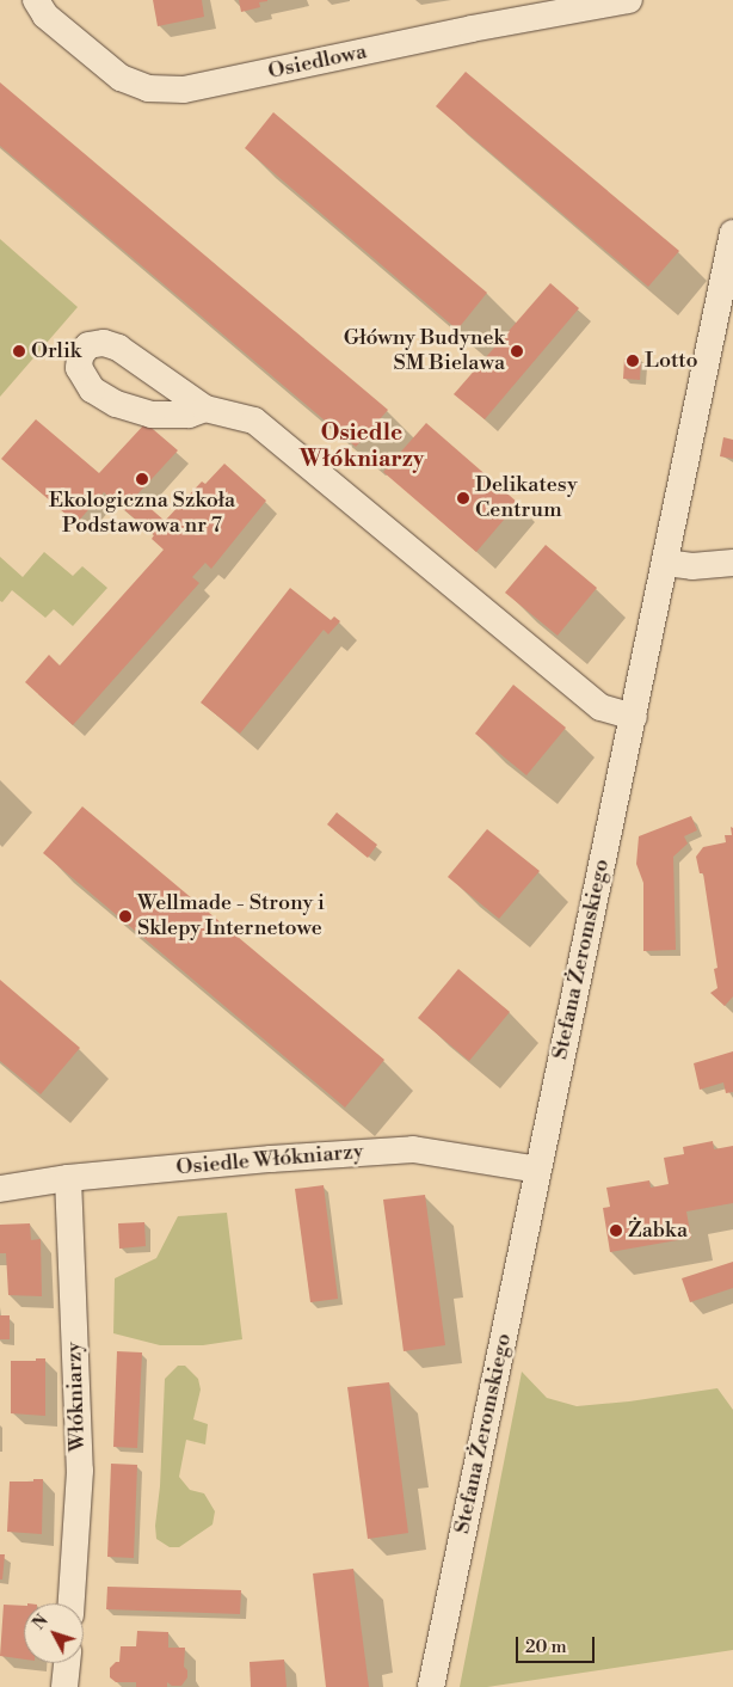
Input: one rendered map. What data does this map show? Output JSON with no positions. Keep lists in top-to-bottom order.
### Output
{
  "streets": {
    "street": [
      "Osiedlowa",
      "Stefana Żeromskiego",
      "Osiedle Włókniarzy",
      "Włókniarzy"
    ]
  },
  "crossings": [
    ["Stefana Żeromskiego", "Osiedle Włókniarzy"],
    ["Osiedle Włókniarzy", "Włókniarzy"]
  ],
  "districts": ["Osiedle Włókniarzy"],
  "places": [
    "Orlik",
    "Główny Budynek SM Bielawa",
    "Lotto",
    "Ekologiczna Szkoła Podstawowa nr 7",
    "Delikatesy Centrum",
    "Wellmade - Strony i Sklepy Internetowe",
    "Żabka"
  ],
  "scale_bar": "20 m",
  "north": "top left"
}
